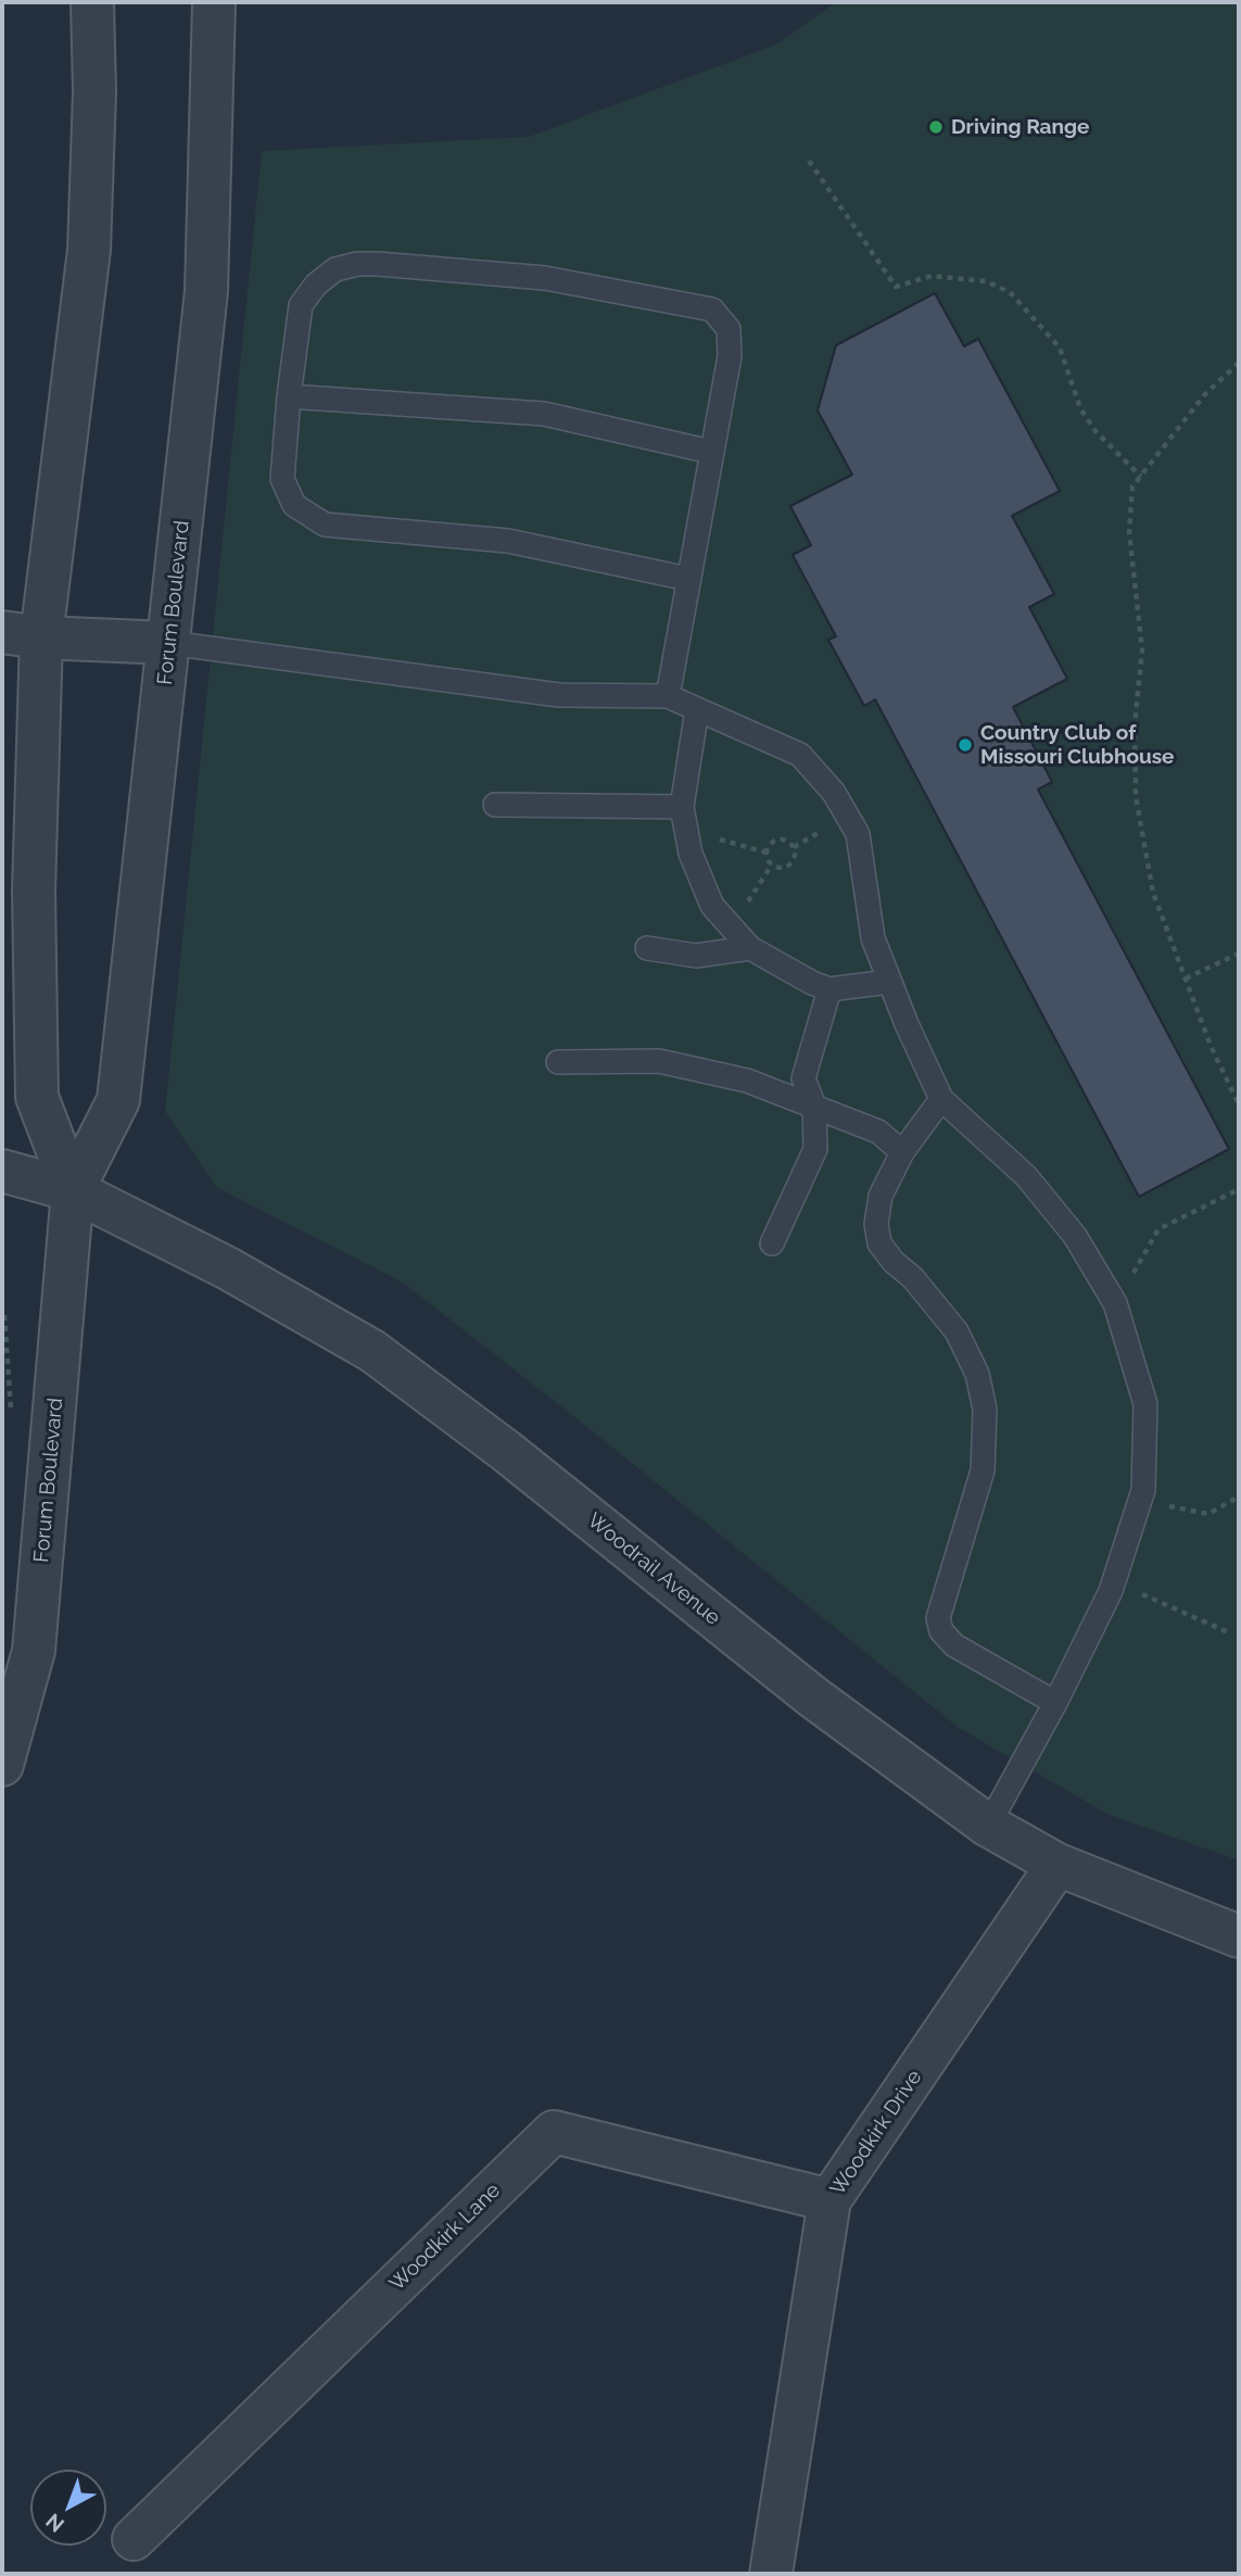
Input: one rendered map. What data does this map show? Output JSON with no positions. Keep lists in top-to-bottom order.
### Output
{
  "streets": {
    "street": [
      "Forum Boulevard",
      "Woodrail Avenue",
      "Woodkirk Drive",
      "Woodkirk Lane"
    ]
  },
  "crossings": [
    ["Forum Boulevard", "Woodrail Avenue"],
    ["Woodrail Avenue", "Woodkirk Drive"],
    ["Woodkirk Drive", "Woodkirk Lane"]
  ],
  "places": ["Driving Range", "Country Club of Missouri Clubhouse"],
  "north": "bottom left"
}
